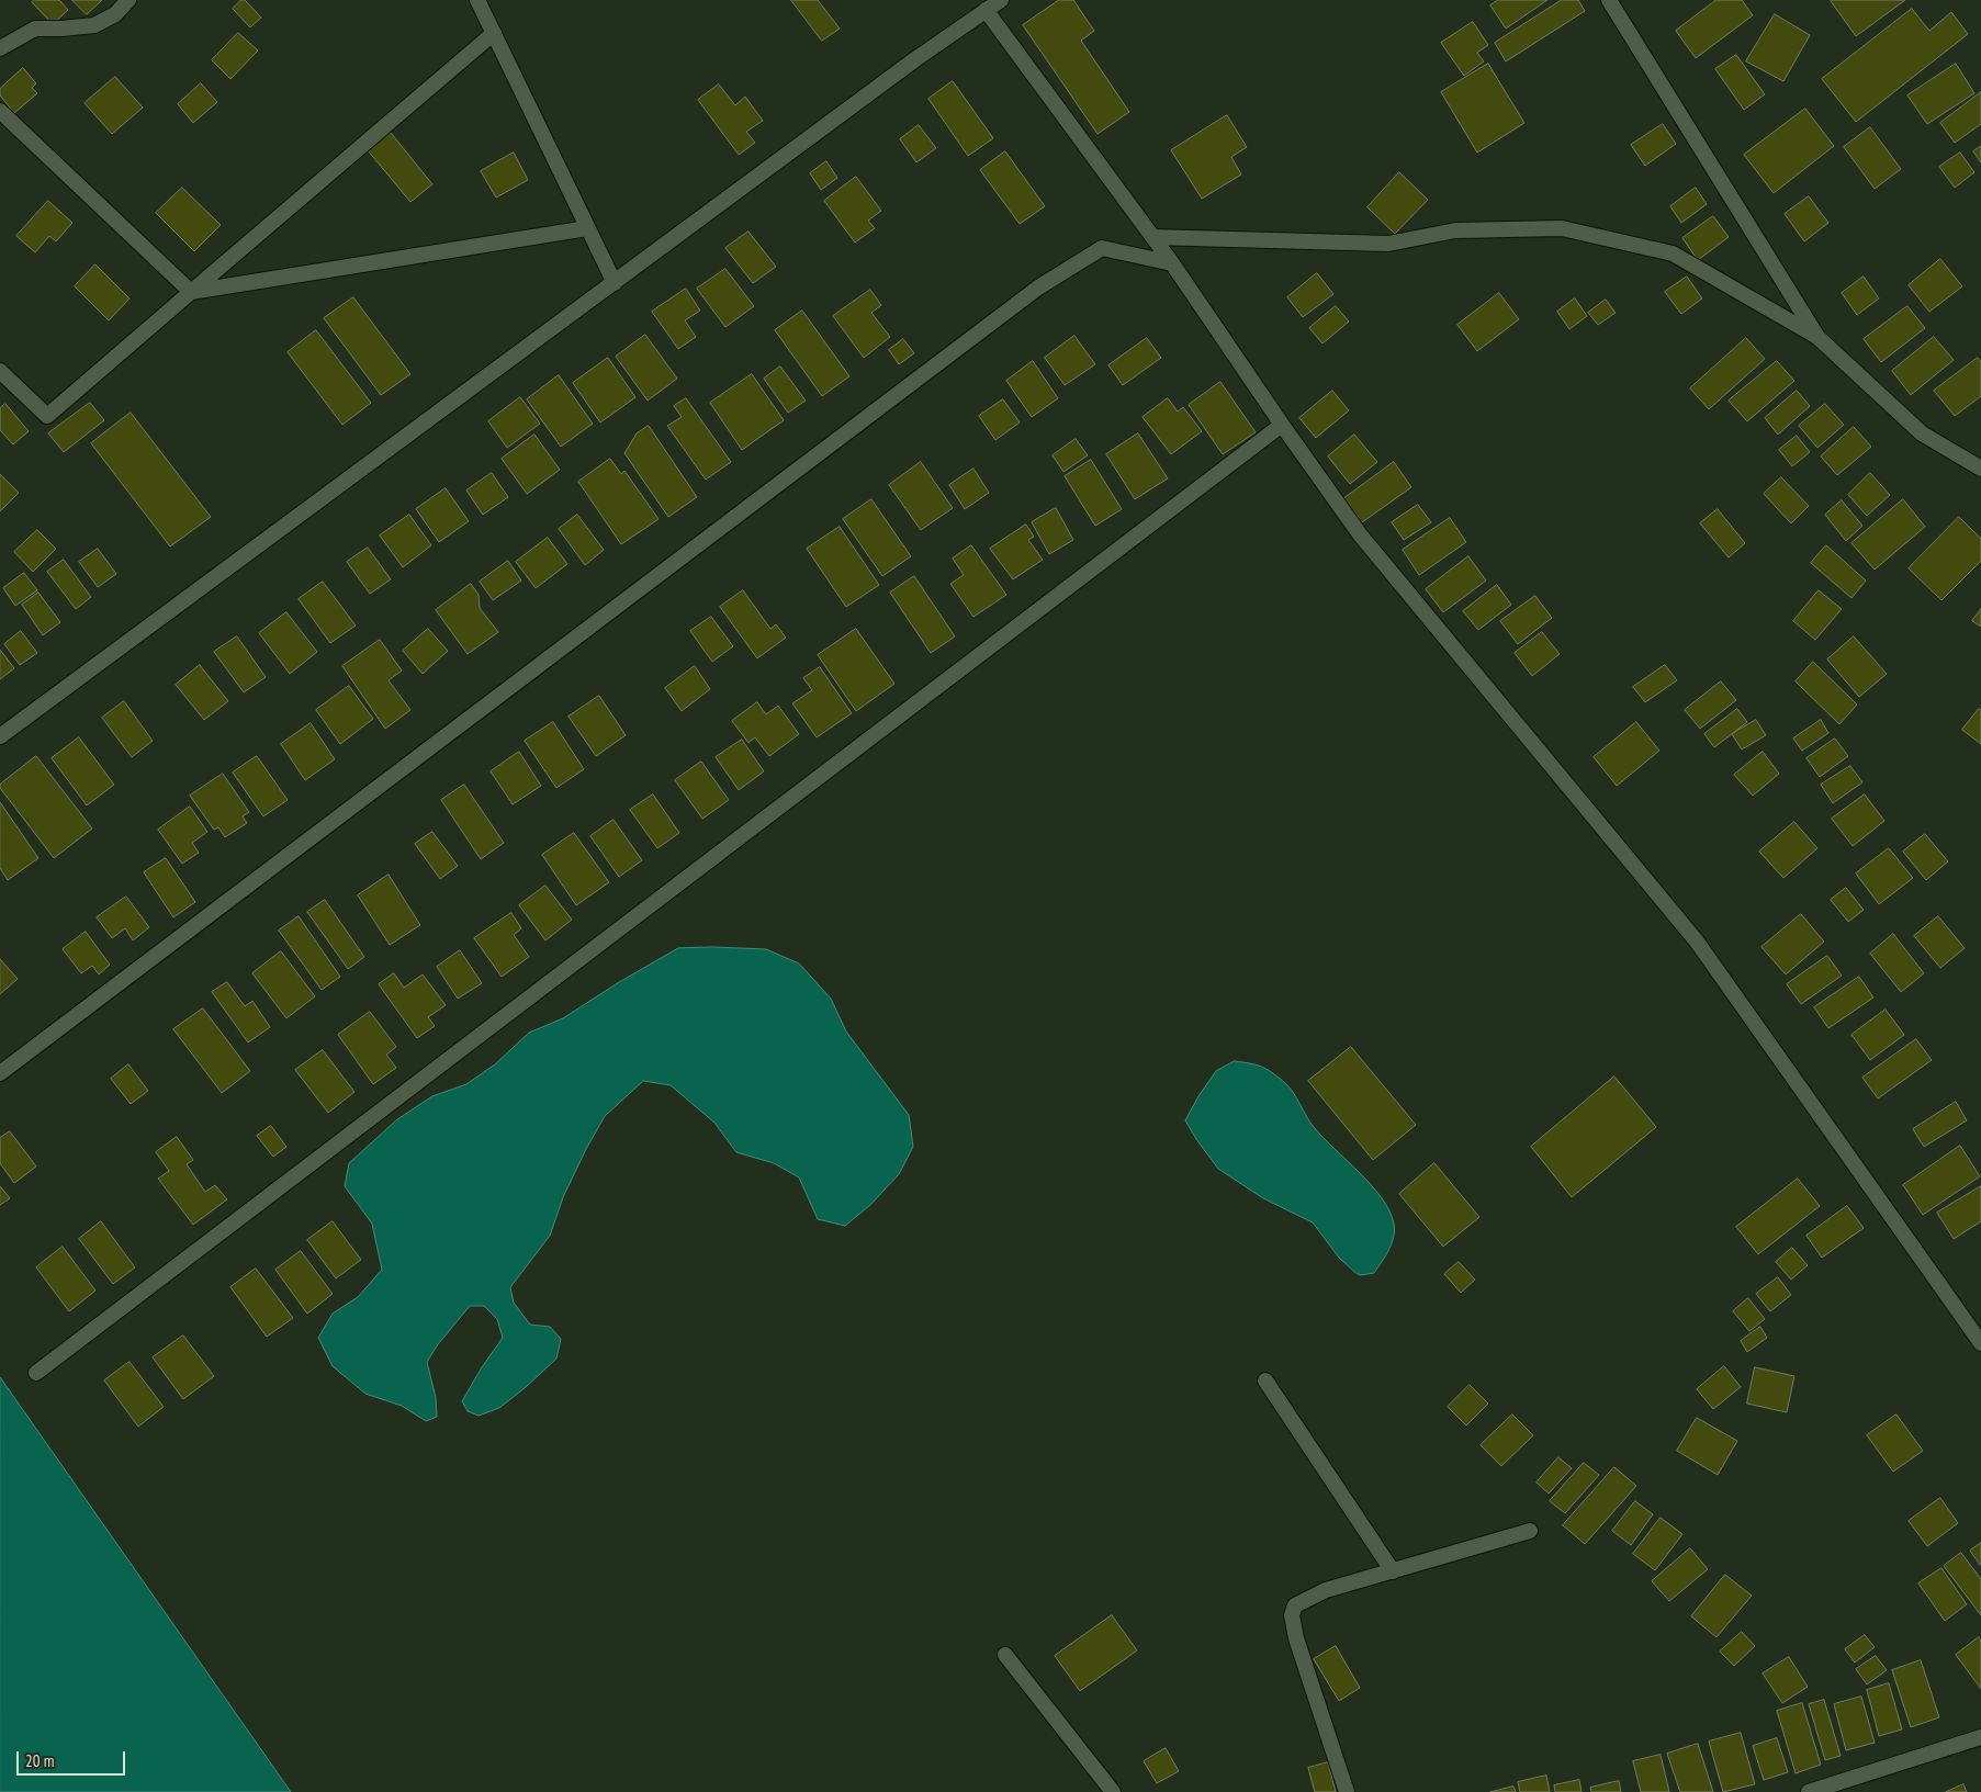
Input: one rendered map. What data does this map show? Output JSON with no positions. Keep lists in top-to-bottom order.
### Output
{
  "scale_bar": "20 m"
}
